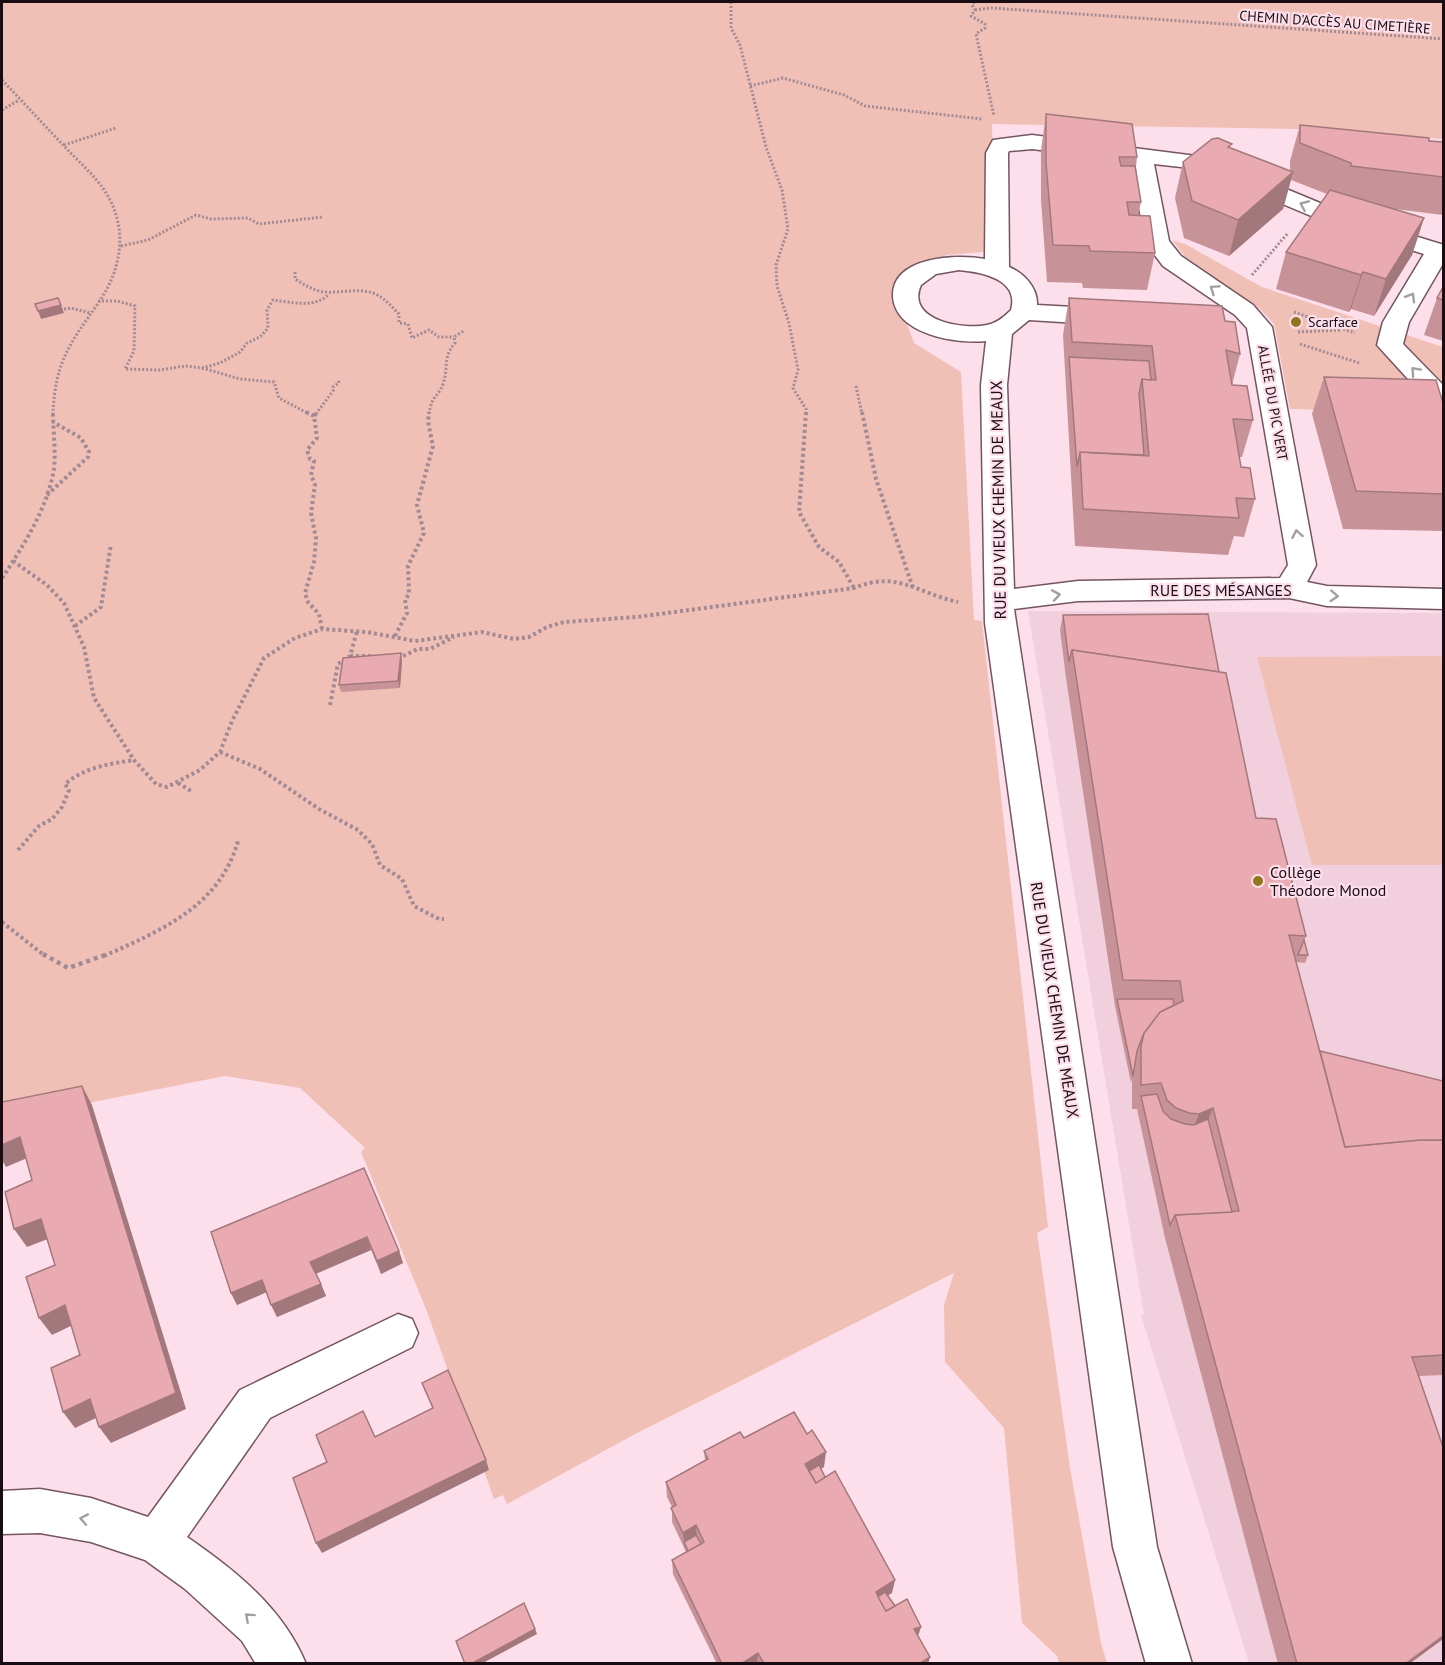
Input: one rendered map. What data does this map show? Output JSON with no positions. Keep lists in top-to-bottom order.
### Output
{
  "streets": {
    "street": ["ALLÉE DU PIC VERT", "RUE DU VIEUX CHEMIN DE MEAUX", "RUE DES MÉSANGES"],
    "path": ["CHEMIN D'ACCÈS AU CIMETIÈRE"]
  },
  "crossings": [
    ["ALLÉE DU PIC VERT", "RUE DES MÉSANGES"],
    ["RUE DU VIEUX CHEMIN DE MEAUX", "RUE DES MÉSANGES"]
  ],
  "one_way": ["ALLÉE DU PIC VERT"],
  "places": ["Scarface", "Collège Théodore Monod"]
}
